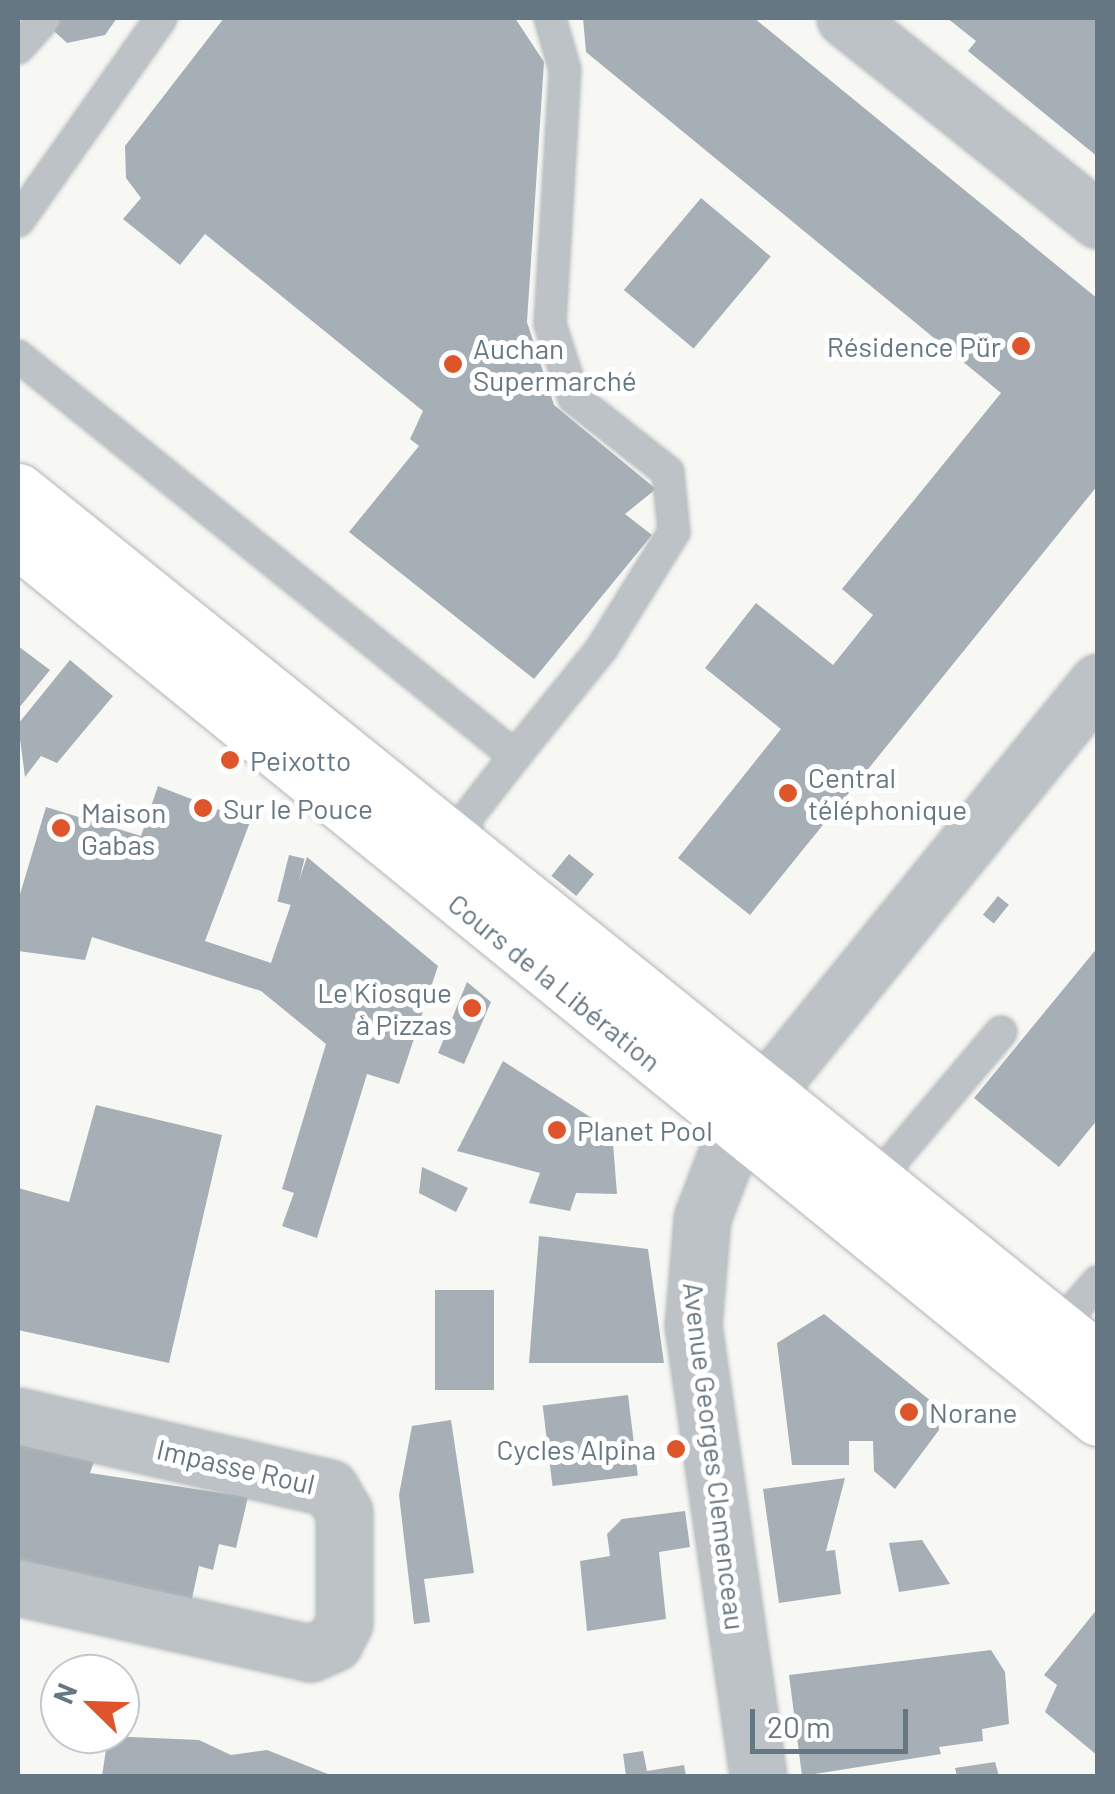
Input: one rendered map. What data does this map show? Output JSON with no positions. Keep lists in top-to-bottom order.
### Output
{
  "streets": {
    "main road": ["Cours de la Libération"],
    "street": ["Avenue Georges Clemenceau", "Impasse Roul"]
  },
  "crossings": [
    ["Cours de la Libération", "Avenue Georges Clemenceau"]
  ],
  "places": [
    "Résidence Pür",
    "Auchan Supermarché",
    "Peixotto",
    "Central téléphonique",
    "Sur le Pouce",
    "Maison Gabas",
    "Le Kiosque à Pizzas",
    "Planet Pool",
    "Norane",
    "Cycles Alpina"
  ],
  "scale_bar": "20 m",
  "north": "top left"
}
